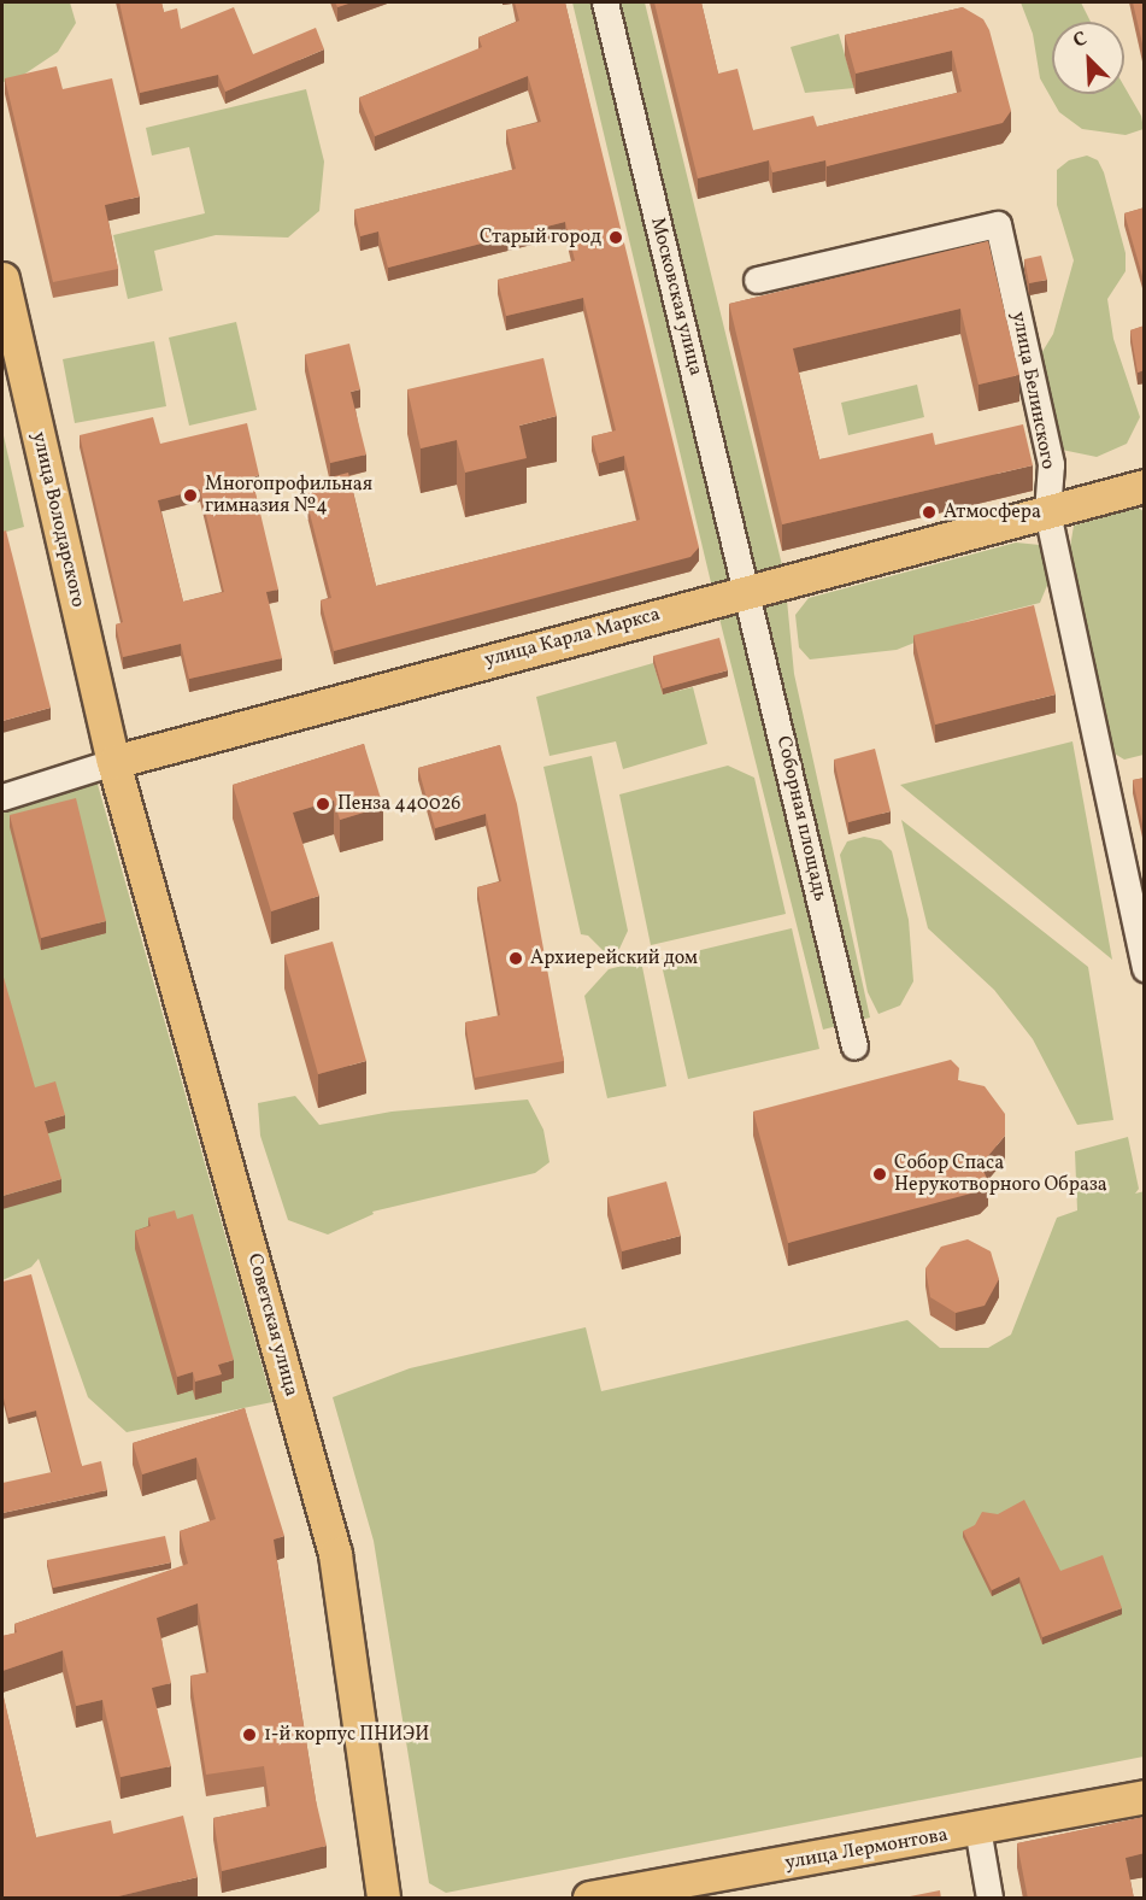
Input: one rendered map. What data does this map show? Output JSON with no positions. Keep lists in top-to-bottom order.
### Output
{
  "streets": {
    "main road": [
      "улица Володарского",
      "улица Карла Маркса",
      "Советская улица",
      "улица Лермонтова"
    ],
    "street": ["Московская улица", "улица Белинского", "Соборная площадь"]
  },
  "crossings": [
    ["Московская улица", "улица Карла Маркса"],
    ["Московская улица", "Соборная площадь"],
    ["улица Белинского", "улица Карла Маркса"],
    ["улица Володарского", "улица Карла Маркса"],
    ["улица Володарского", "Советская улица"],
    ["улица Карла Маркса", "Соборная площадь"],
    ["улица Карла Маркса", "Советская улица"]
  ],
  "places": [
    "Старый город",
    "Многопрофильная гимназия №4",
    "Атмосфера",
    "Пенза 440026",
    "Архиерейский дом",
    "Собор Спаса Нерукотворного Образа",
    "1-й корпус ПНИЭИ"
  ],
  "north": "top left"
}
